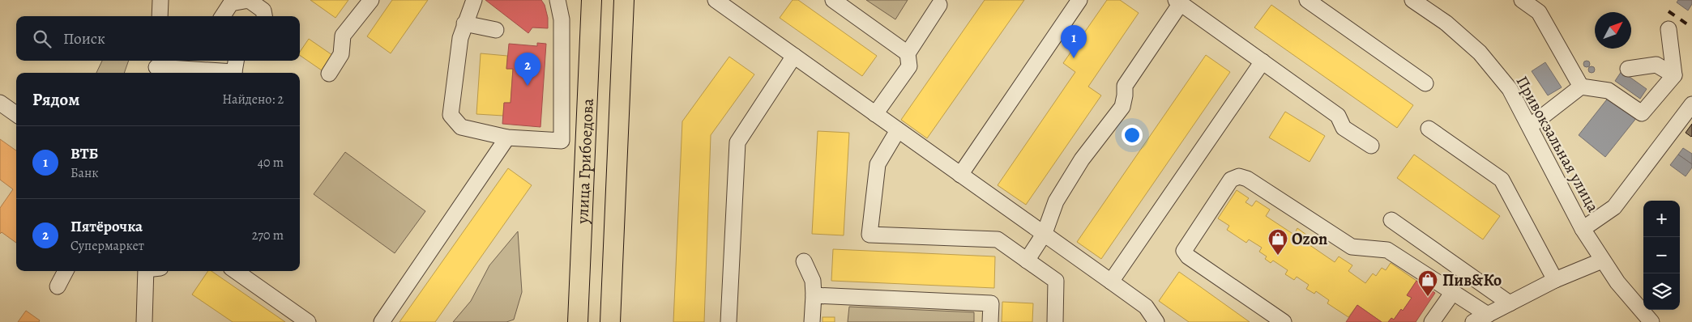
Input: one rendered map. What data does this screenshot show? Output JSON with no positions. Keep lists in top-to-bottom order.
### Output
{
  "streets": {
    "main road": ["улица Грибоедова"],
    "street": ["Привокзальная улица"]
  },
  "places": {
    "shop": ["Ozon", "Пив&Ко"]
  },
  "north": "top right",
  "page": {
    "search": "Поиск",
    "pins": ["1", "2"],
    "heading": ["Рядом", "Найдено: 2"],
    "list": [
      {
        "mark": "1",
        "name": "ВТБ",
        "note": "Банк",
        "value": "40 m"
      },
      {
        "mark": "2",
        "name": "Пятёрочка",
        "note": "Супермаркет",
        "value": "270 m"
      }
    ],
    "map_buttons": ["+", "−"]
  }
}
